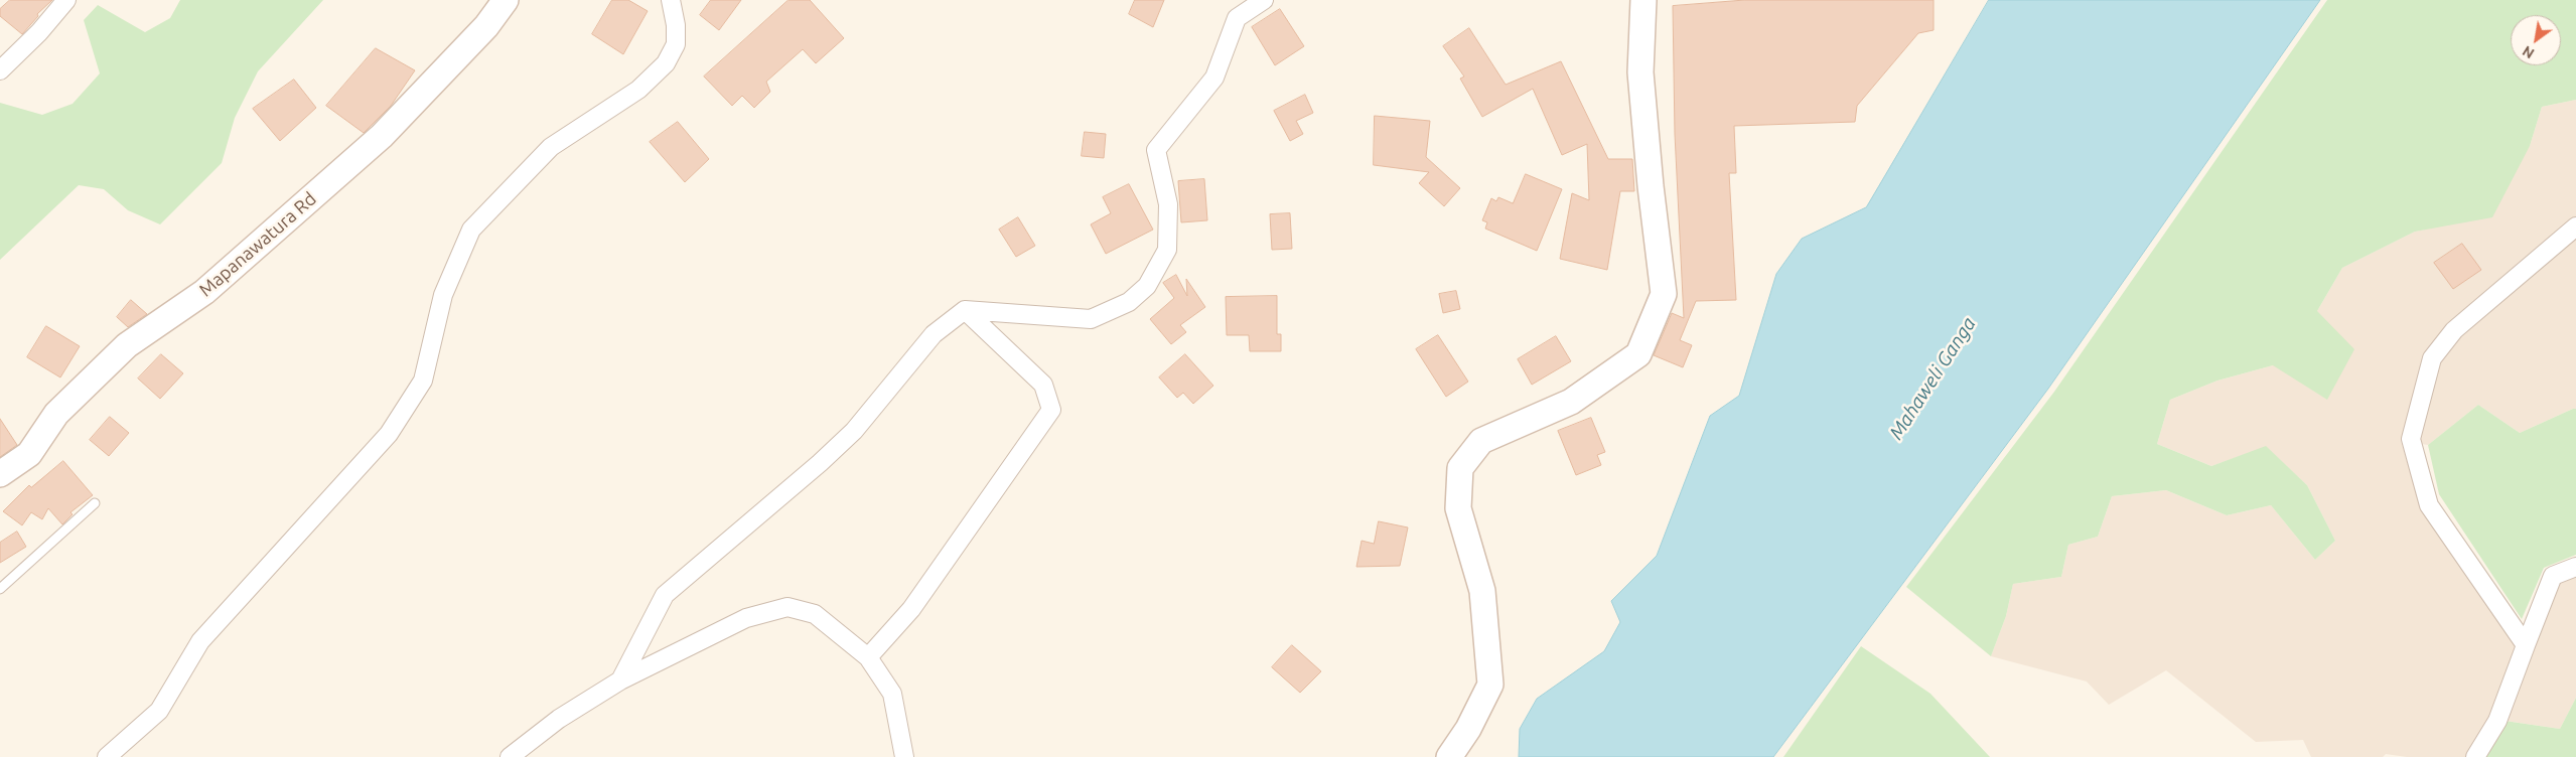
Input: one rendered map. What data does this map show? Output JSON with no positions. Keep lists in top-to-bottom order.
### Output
{
  "streets": {
    "street": ["Mapanawatura Rd"]
  },
  "water": ["Mahaweli Ganga"],
  "north": "bottom left"
}
